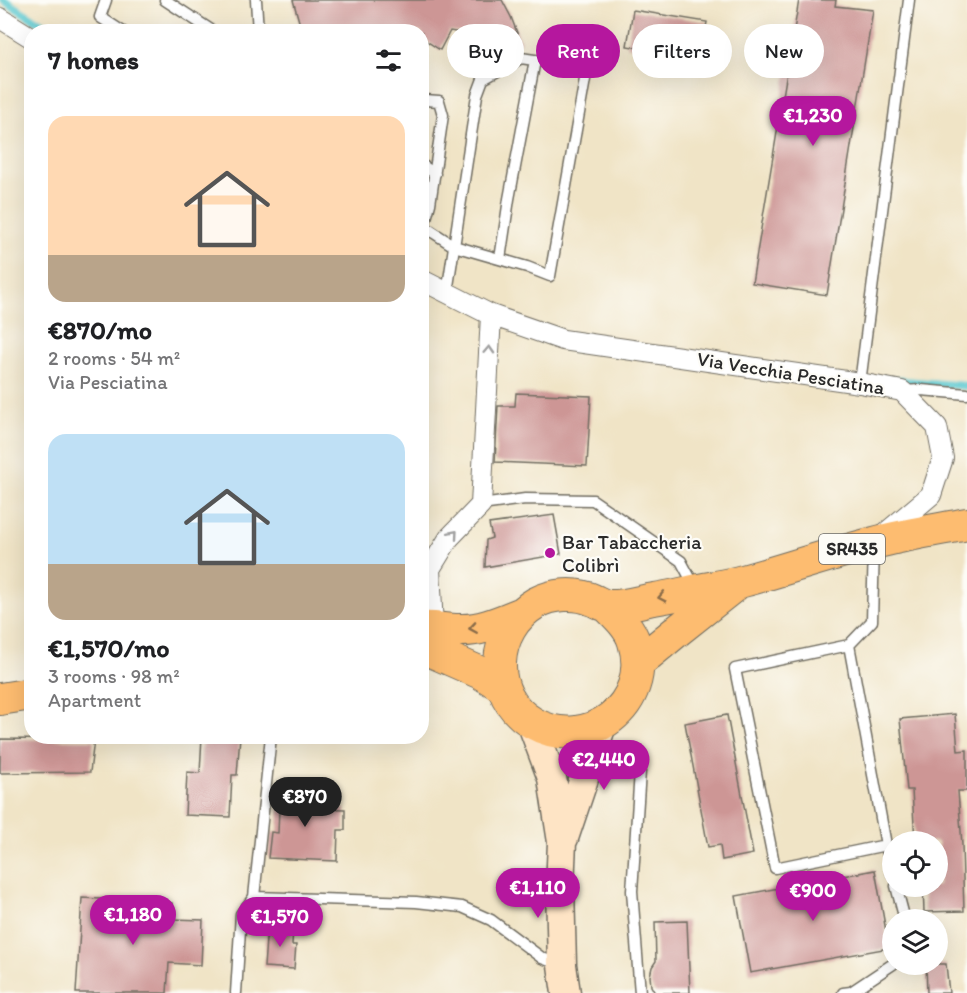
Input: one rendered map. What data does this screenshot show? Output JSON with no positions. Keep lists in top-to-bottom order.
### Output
{
  "streets": {
    "main road": ["SR435"],
    "street": ["Via Vecchia Pesciatina"]
  },
  "crossings": [
    ["Via Vecchia Pesciatina", "SR435"]
  ],
  "places": ["Bar Tabaccheria Colibrì"],
  "page": {
    "chip": [
      "Buy",
      "Rent",
      "Filters",
      "New"
    ],
    "heading": "7 homes",
    "price": [
      "€1,230",
      "€2,440",
      "€870",
      "€1,110",
      "€900",
      "€1,180",
      "€1,570"
    ],
    "list": [
      {
        "name": "€870/mo",
        "note": "2 rooms · 54 m² · Via Pesciatina"
      },
      {
        "name": "€1,570/mo",
        "note": "3 rooms · 98 m² · Apartment"
      }
    ]
  }
}
